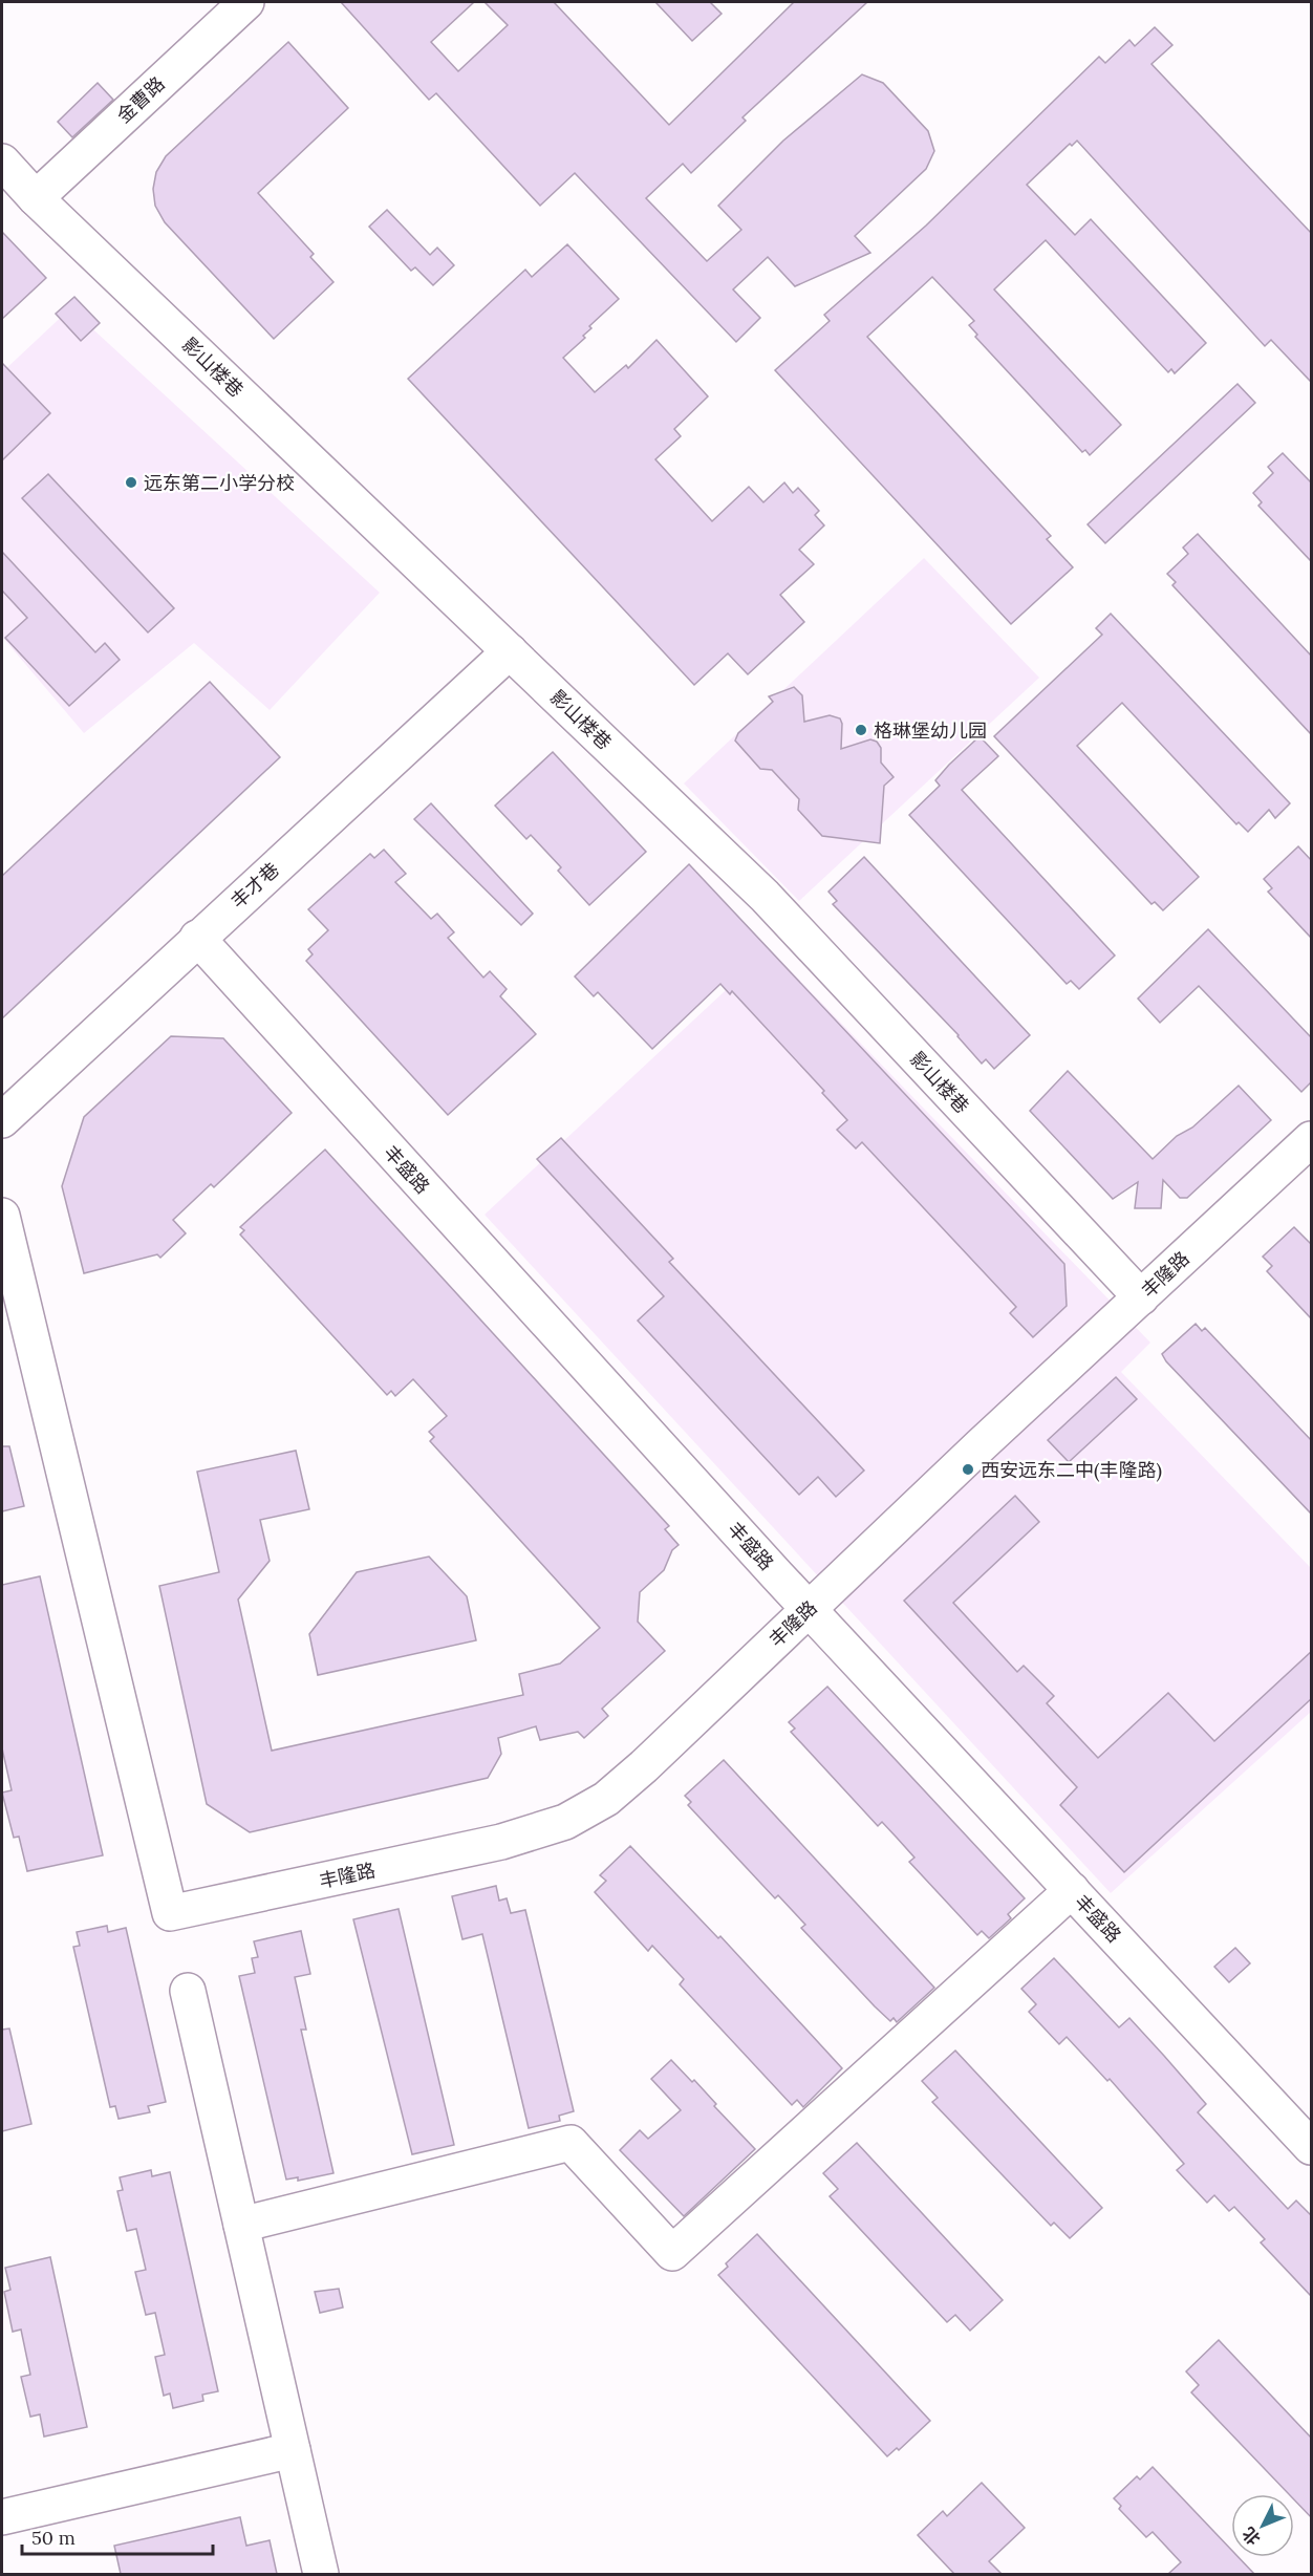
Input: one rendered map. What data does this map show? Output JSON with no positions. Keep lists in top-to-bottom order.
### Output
{
  "streets": {
    "street": [
      "金曹路",
      "影山楼巷",
      "丰才巷",
      "丰盛路",
      "丰隆路"
    ]
  },
  "crossings": [
    ["金曹路", "影山楼巷"],
    ["影山楼巷", "丰才巷"],
    ["影山楼巷", "丰隆路"],
    ["丰才巷", "丰盛路"],
    ["丰盛路", "丰隆路"]
  ],
  "places": ["远东第二小学分校", "格琳堡幼儿园", "西安远东二中(丰隆路)"],
  "scale_bar": "50 m",
  "north": "bottom left"
}
